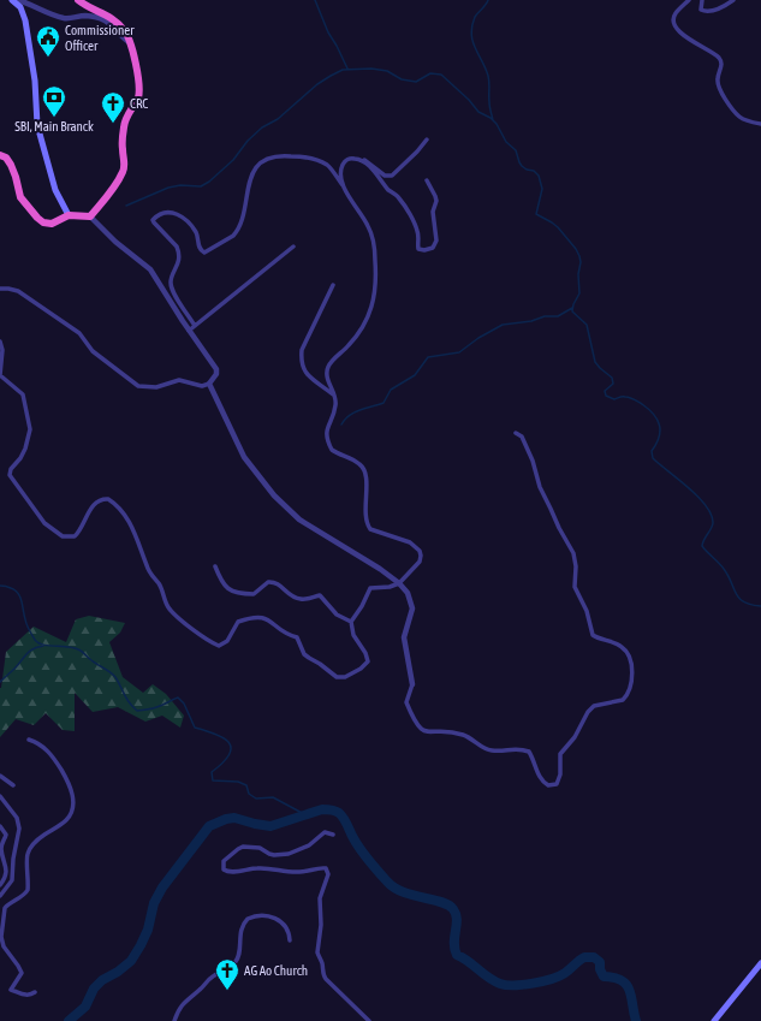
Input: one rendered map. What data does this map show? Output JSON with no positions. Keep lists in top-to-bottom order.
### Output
{
  "places": {
    "public building": ["Commissioner Officer"],
    "bank": ["SBI, Main Branck"],
    "church": ["CRC", "AG Ao Church"]
  }
}
